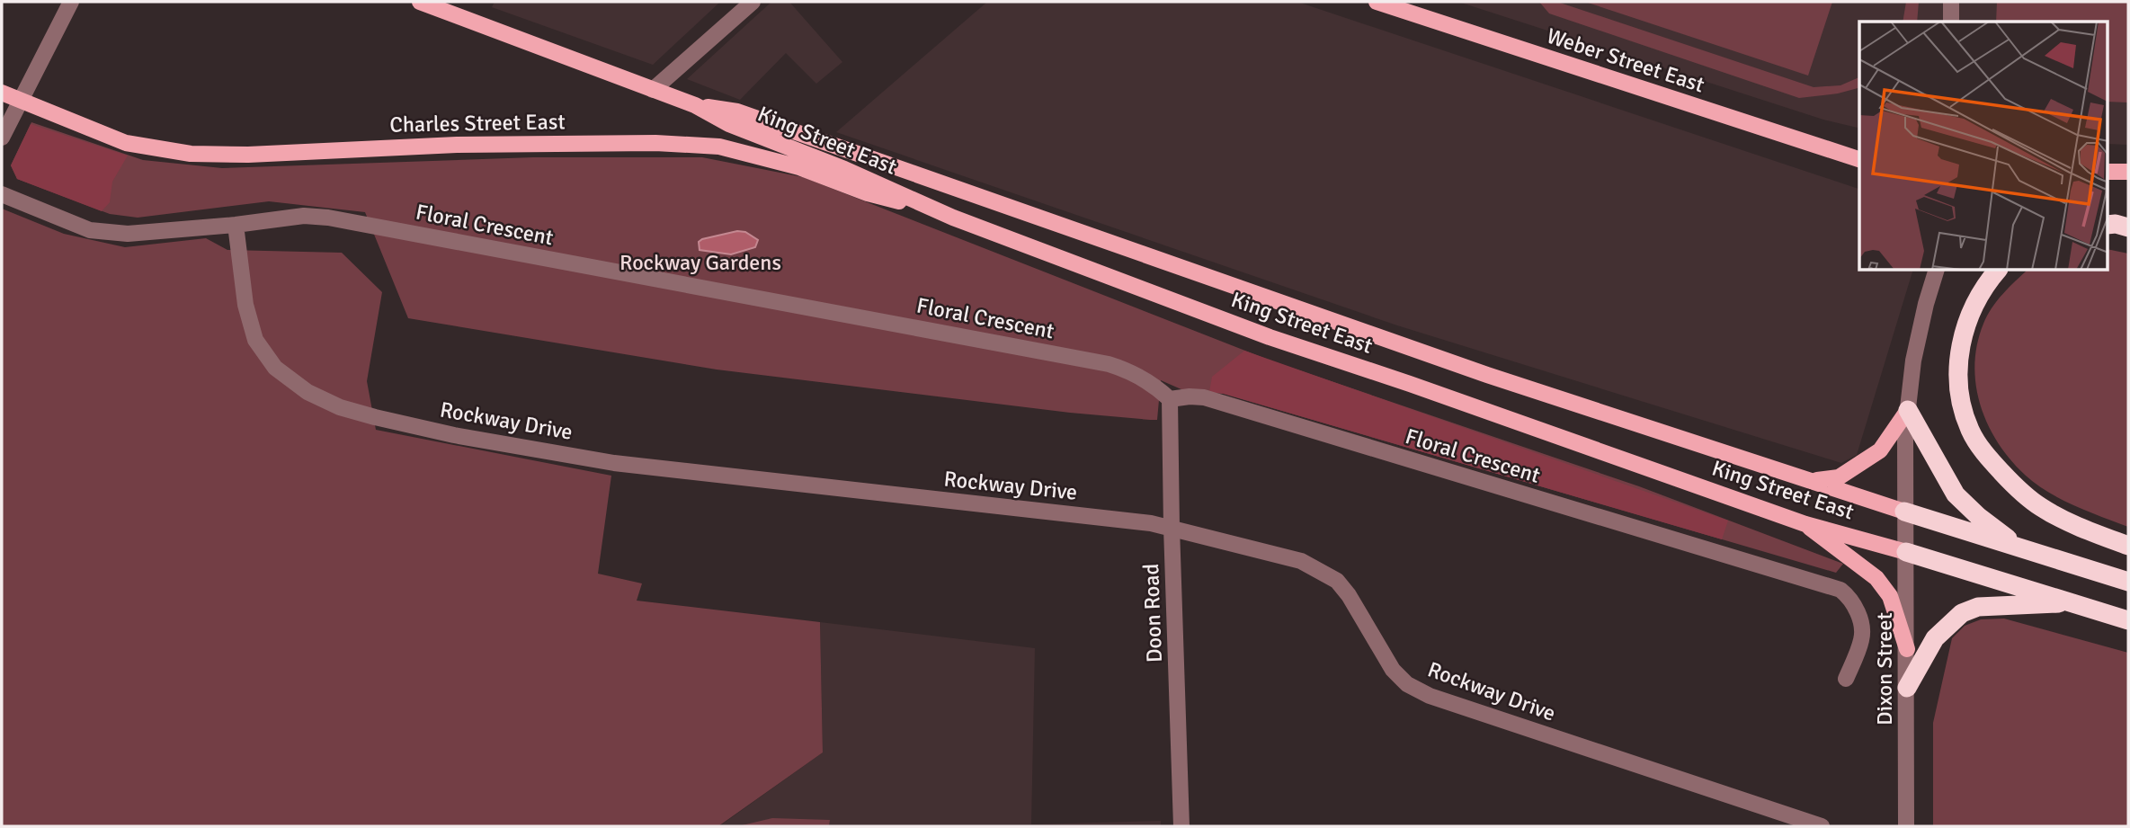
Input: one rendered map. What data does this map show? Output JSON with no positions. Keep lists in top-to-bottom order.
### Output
{
  "streets": {
    "main road": ["Weber Street East", "Charles Street East", "King Street East"],
    "street": [
      "Floral Crescent",
      "Rockway Drive",
      "Doon Road",
      "Dixon Street"
    ]
  },
  "crossings": [
    ["Charles Street East", "King Street East"],
    ["King Street East", "Dixon Street"],
    ["Floral Crescent", "Rockway Drive"],
    ["Floral Crescent", "Doon Road"],
    ["Rockway Drive", "Doon Road"]
  ],
  "parks": ["Rockway Gardens"]
}
